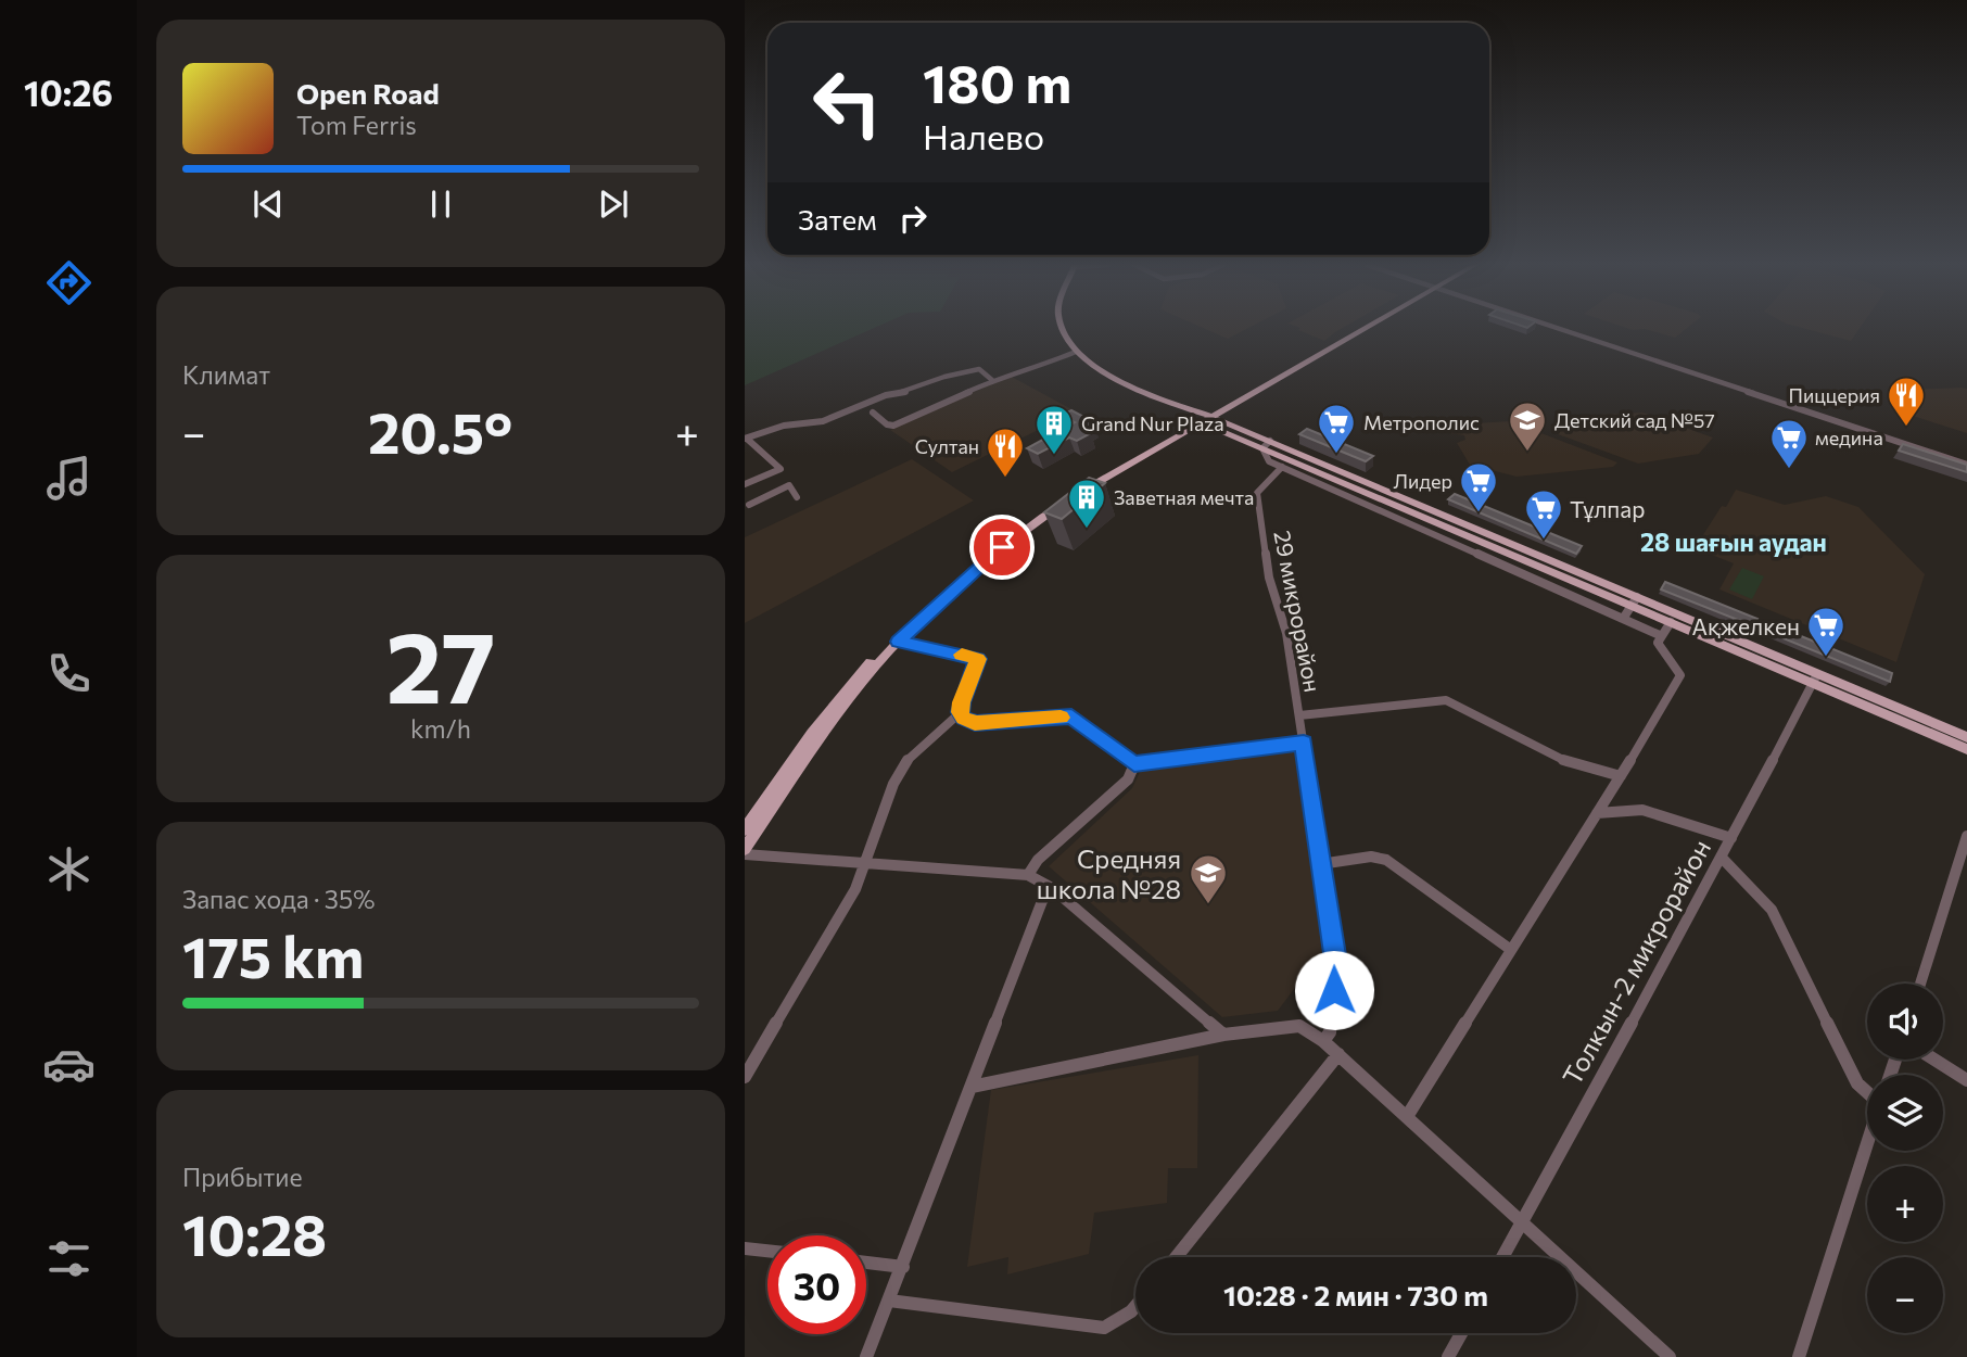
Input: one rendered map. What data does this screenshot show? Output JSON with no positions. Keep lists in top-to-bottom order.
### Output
{
  "streets": {
    "street": ["29 микрорайон", "Толкын-2 микрорайон"]
  },
  "districts": ["28 шағын аудан"],
  "places": {
    "restaurant": ["Пиццерия", "Султан"],
    "school or university": ["Детский сад №57", "Средняя школа №28"],
    "supermarket": [
      "Метрополис",
      "медина",
      "Лидер",
      "Тұлпар",
      "Ақжелкен"
    ],
    "building": ["Grand Nur Plaza", "Заветная мечта"]
  },
  "page": {
    "tabs": "10:26",
    "turn": ["180 m", "Налево"],
    "song": ["Open Road", "Tom Ferris"],
    "then": "Затем",
    "tile": [
      "Климат",
      ["27", "km/h"],
      ["Запас хода · 35%", "175 km"],
      ["Прибытие", "10:28"]
    ],
    "heat": ["−", "20.5°", "+"],
    "map_buttons": ["+", "−"],
    "limit": "30",
    "trip": "10:28 · 2 мин · 730 m"
  }
}
